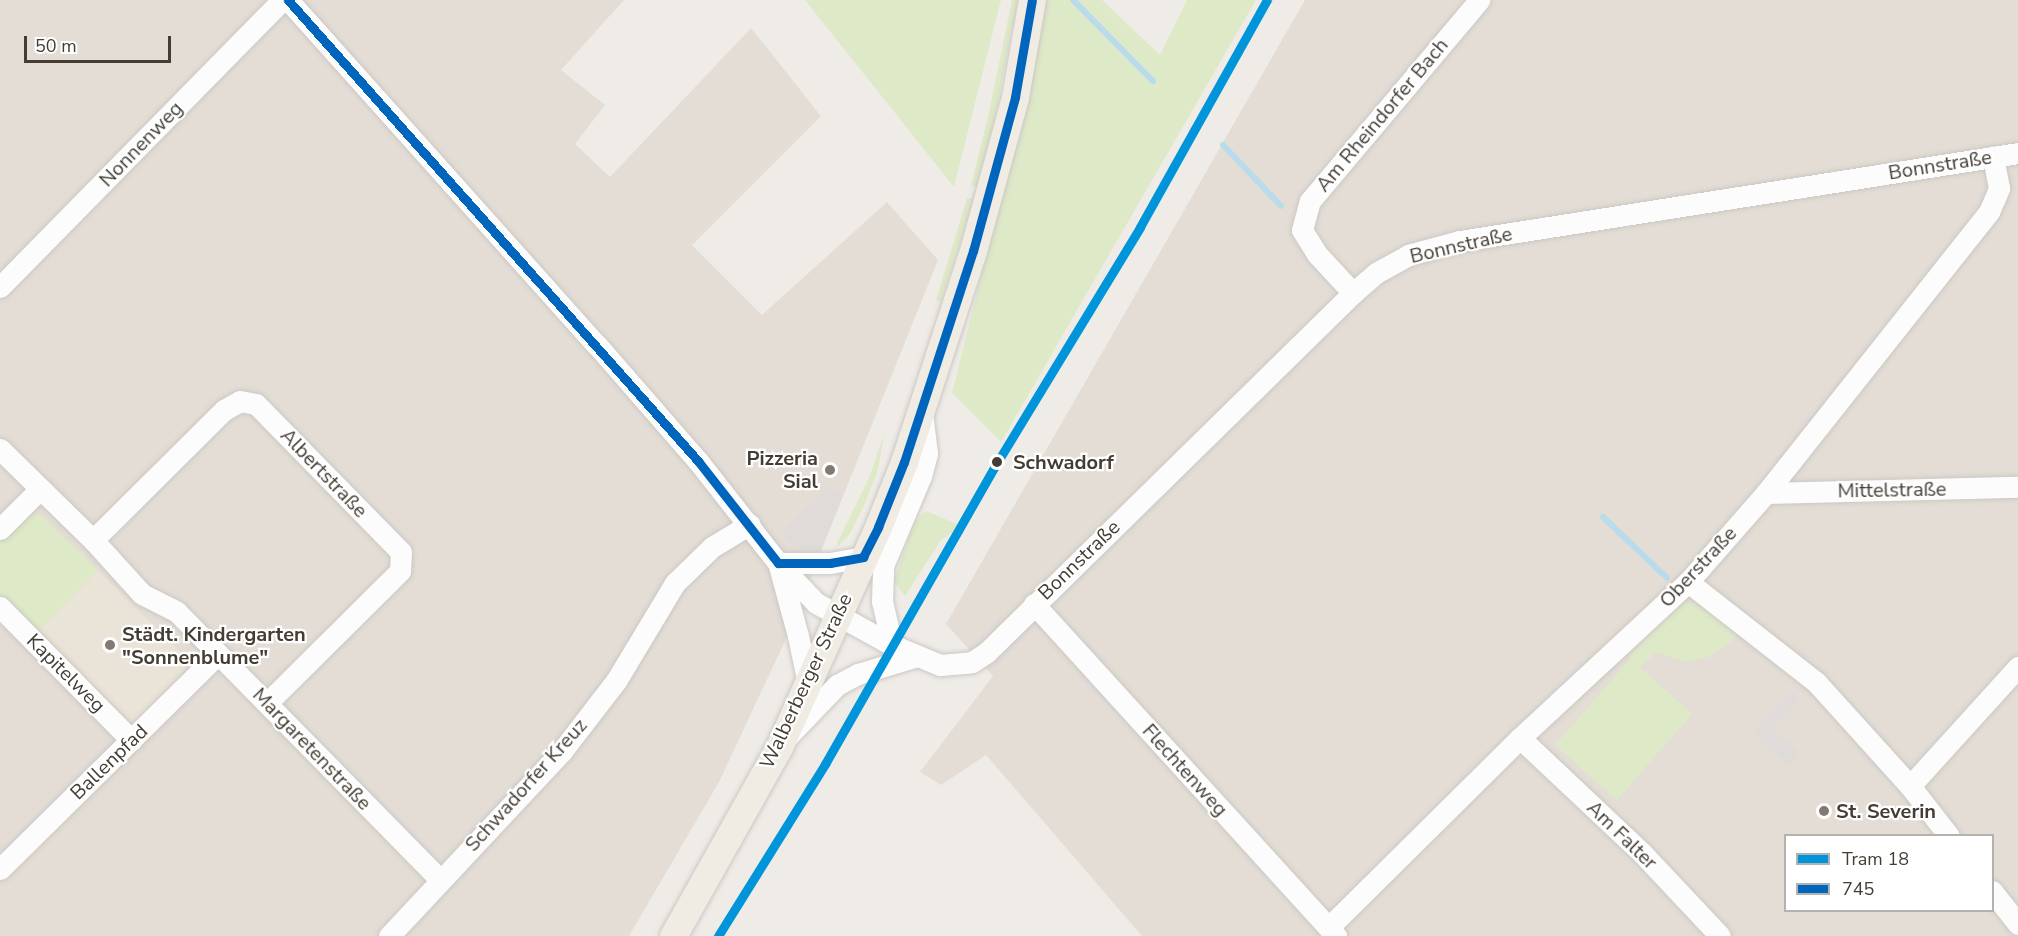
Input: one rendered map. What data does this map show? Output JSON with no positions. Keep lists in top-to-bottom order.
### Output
{
  "streets": {
    "main road": ["Walberberger Straße"],
    "street": [
      "Am Rheindorfer Bach",
      "Nonnenweg",
      "Bonnstraße",
      "Albertstraße",
      "Mittelstraße",
      "Oberstraße",
      "Kapitelweg",
      "Margaretenstraße",
      "Ballenpfad",
      "Flechtenweg",
      "Schwadorfer Kreuz",
      "Am Falter"
    ]
  },
  "crossings": [
    ["Am Rheindorfer Bach", "Bonnstraße"],
    ["Bonnstraße", "Oberstraße"],
    ["Bonnstraße", "Walberberger Straße"],
    ["Bonnstraße", "Flechtenweg"],
    ["Albertstraße", "Margaretenstraße"],
    ["Mittelstraße", "Oberstraße"],
    ["Oberstraße", "Flechtenweg"],
    ["Oberstraße", "Am Falter"],
    ["Kapitelweg", "Ballenpfad"],
    ["Margaretenstraße", "Ballenpfad"],
    ["Margaretenstraße", "Schwadorfer Kreuz"]
  ],
  "places": [
    "Schwadorf",
    "Pizzeria Sial",
    "Städt. Kindergarten \"Sonnenblume\"",
    "St. Severin"
  ],
  "lines": ["tram line 18", "transit line 745"],
  "legend": ["Tram 18", "745"],
  "scale_bar": "50 m"
}
